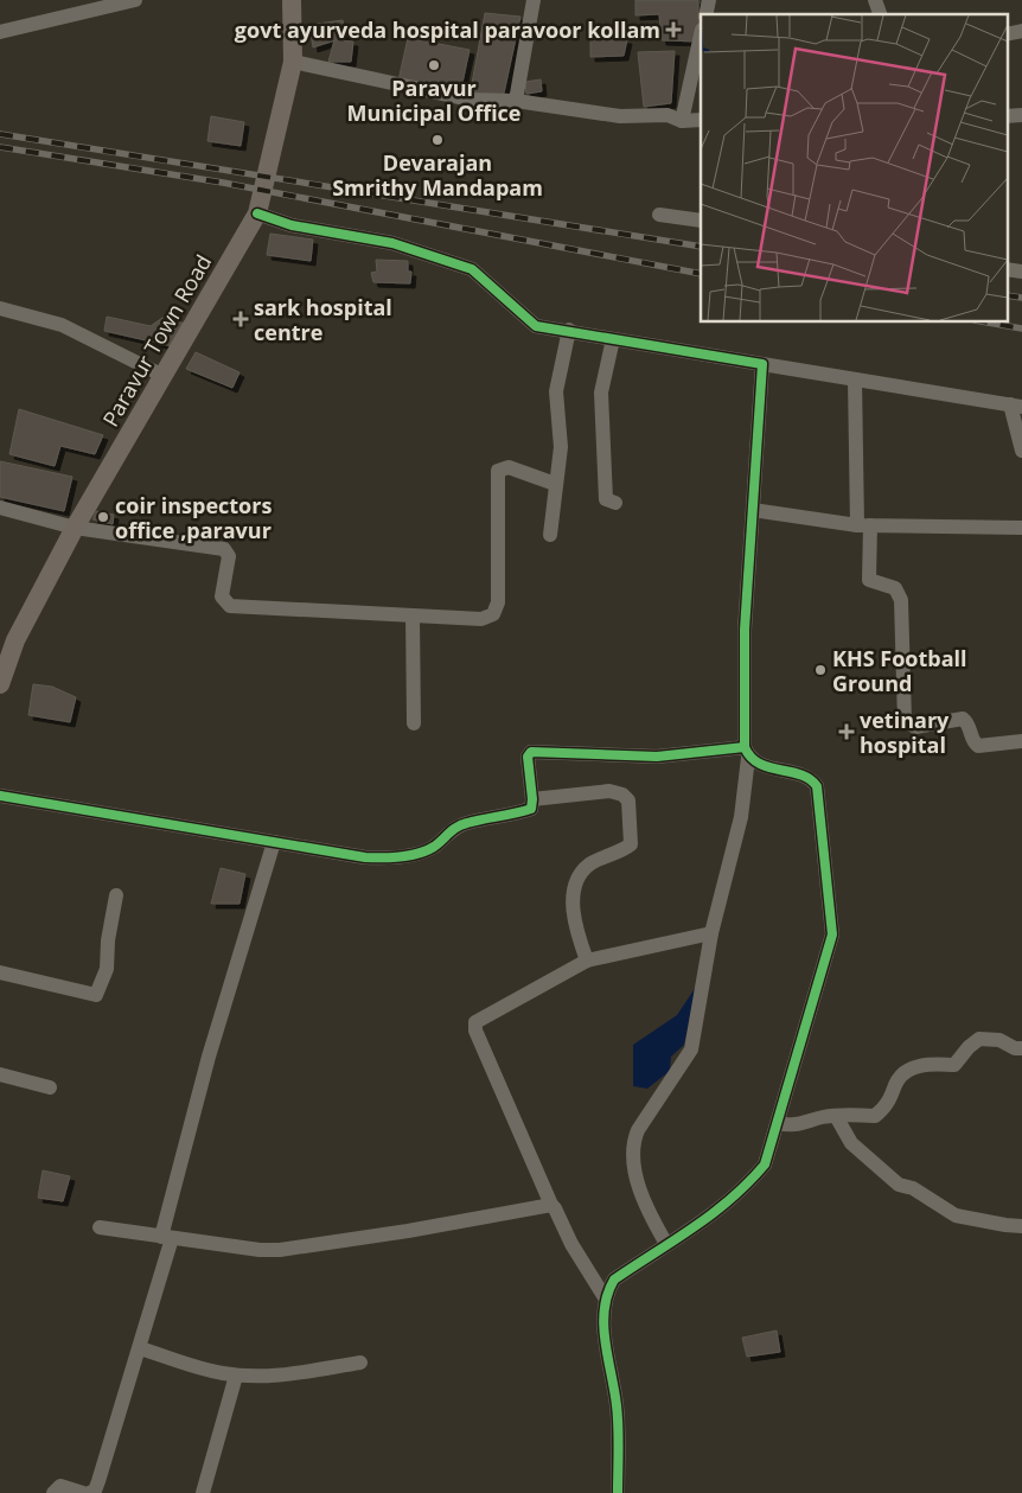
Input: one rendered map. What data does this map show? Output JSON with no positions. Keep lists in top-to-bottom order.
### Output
{
  "streets": {
    "main road": ["Paravur Town Road"]
  },
  "places": {
    "health": ["govt ayurveda hospital paravoor kollam", "sark hospital centre", "vetinary hospital"],
    "other": [
      "Paravur Municipal Office",
      "Devarajan Smrithy Mandapam",
      "coir inspectors office ,paravur",
      "KHS Football Ground"
    ]
  }
}
